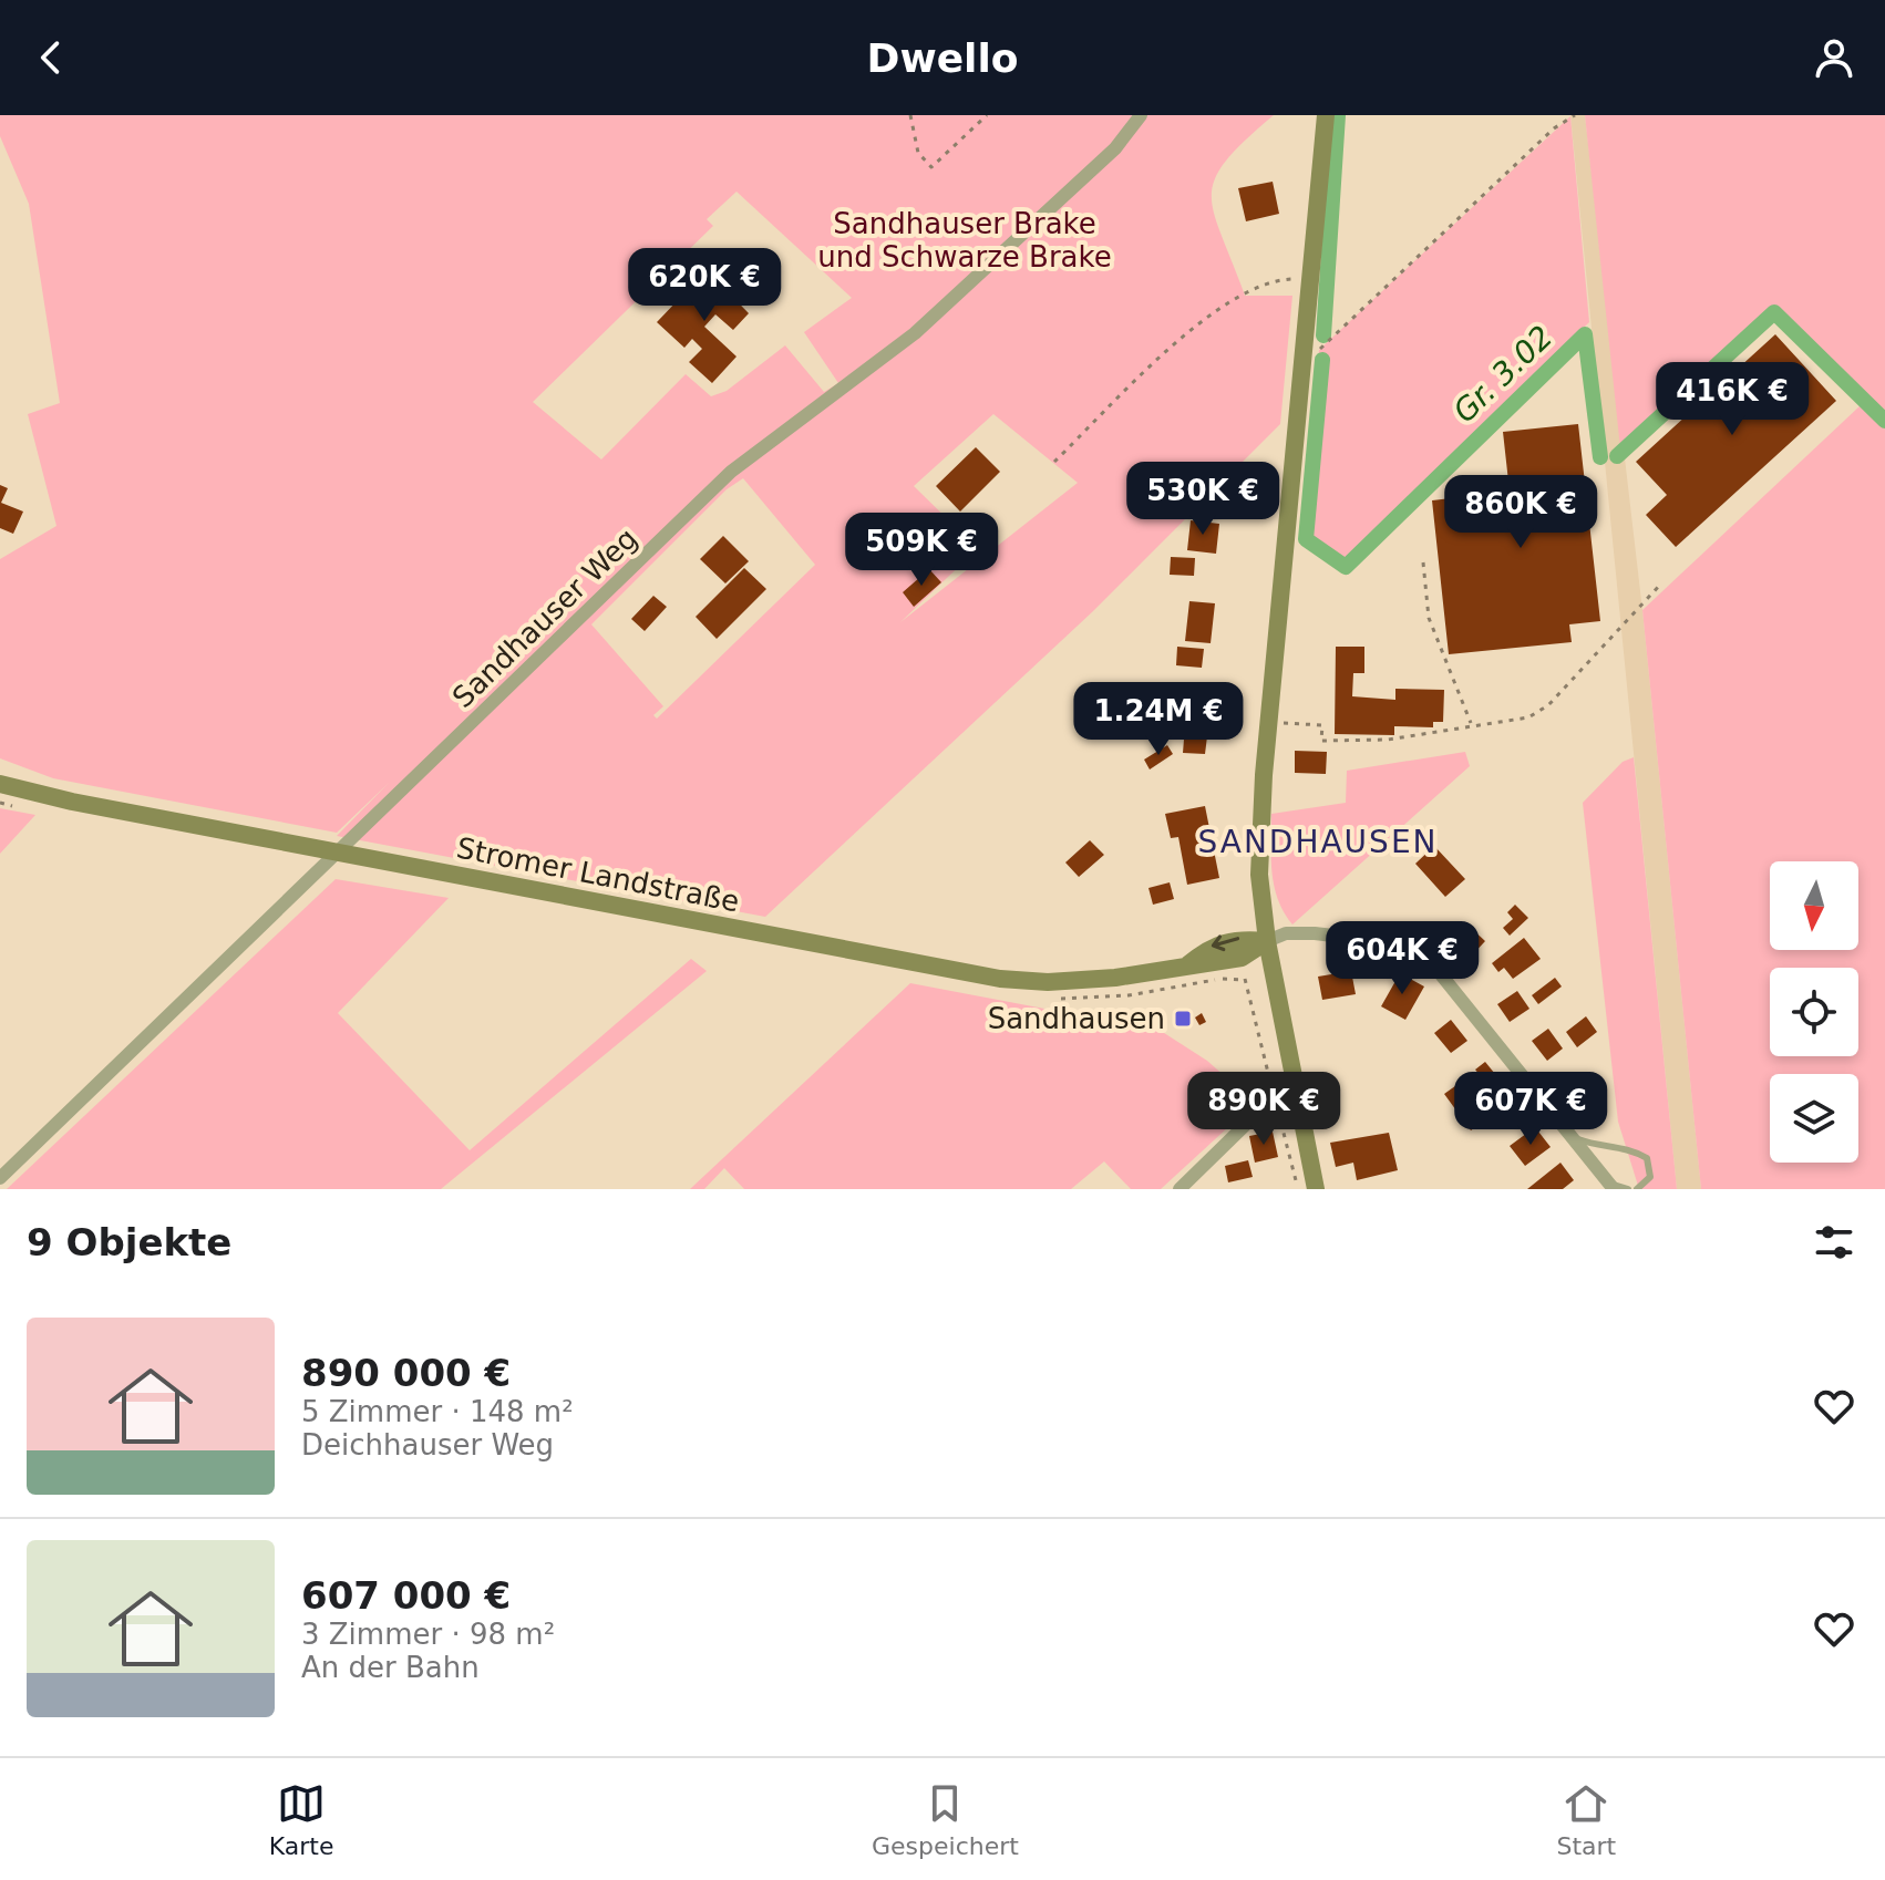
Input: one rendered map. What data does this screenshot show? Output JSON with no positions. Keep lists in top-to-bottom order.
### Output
{
  "streets": {
    "main road": ["Stromer Landstraße"],
    "street": ["Sandhauser Weg"]
  },
  "crossings": [
    ["Sandhauser Weg", "Stromer Landstraße"]
  ],
  "districts": ["SANDHAUSEN"],
  "water": ["Gr. 3.02"],
  "parks": ["Sandhauser Brake und Schwarze Brake"],
  "places": {
    "transit": ["Sandhausen"]
  },
  "north": "bottom",
  "page": {
    "header": "Dwello",
    "price": [
      "620K €",
      "416K €",
      "530K €",
      "860K €",
      "509K €",
      "1.24M €",
      "604K €",
      "890K €",
      "607K €"
    ],
    "heading": "9 Objekte",
    "list": [
      {
        "name": "890 000 €",
        "note": "5 Zimmer · 148 m² · Deichhauser Weg"
      },
      {
        "name": "607 000 €",
        "note": "3 Zimmer · 98 m² · An der Bahn"
      }
    ],
    "tabs": ["Karte", "Gespeichert", "Start"]
  }
}
